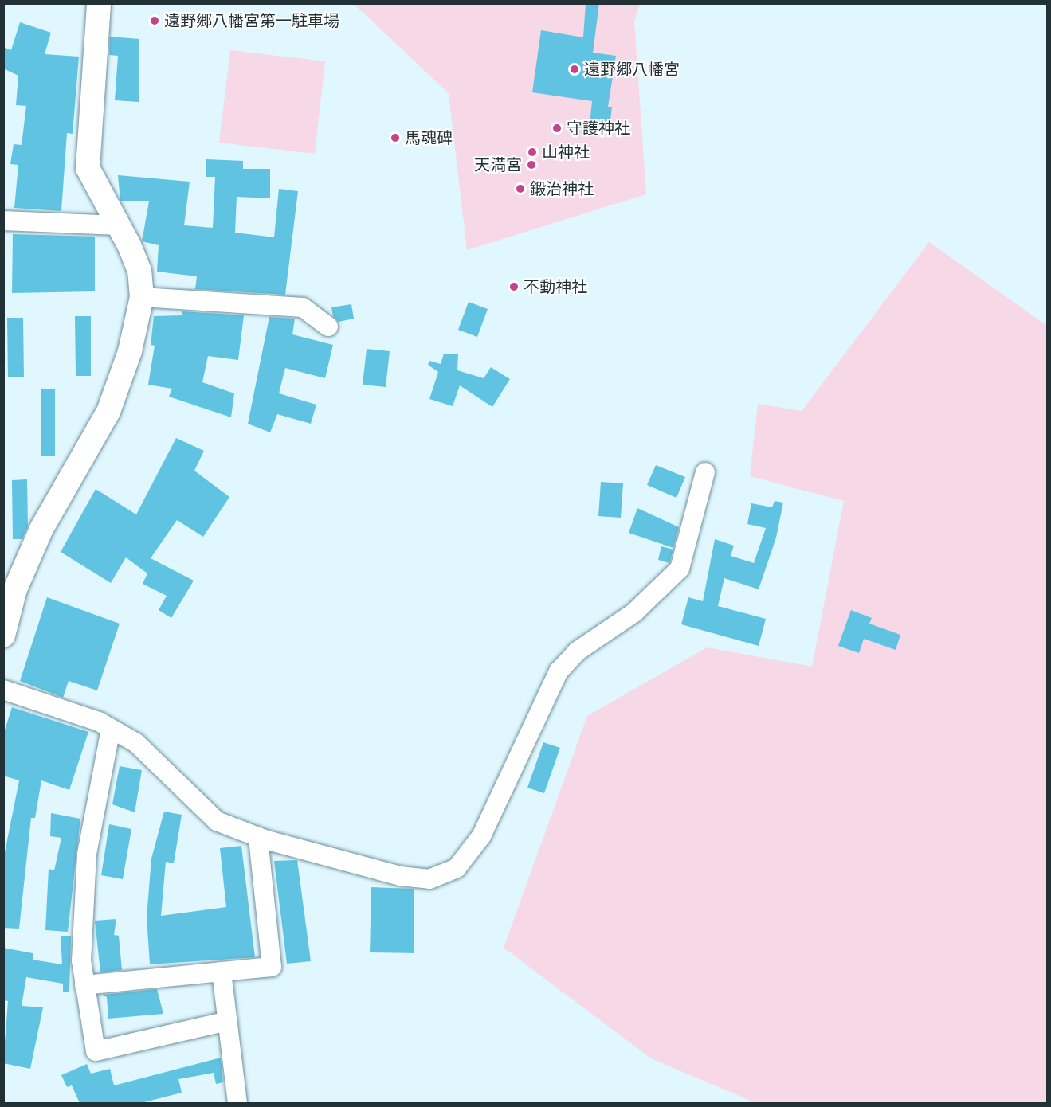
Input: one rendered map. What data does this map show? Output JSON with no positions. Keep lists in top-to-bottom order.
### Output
{
  "places": [
    "遠野郷八幡宮第一駐車場",
    "遠野郷八幡宮",
    "守護神社",
    "馬魂碑",
    "山神社",
    "天満宮",
    "鍛治神社",
    "不動神社"
  ]
}
